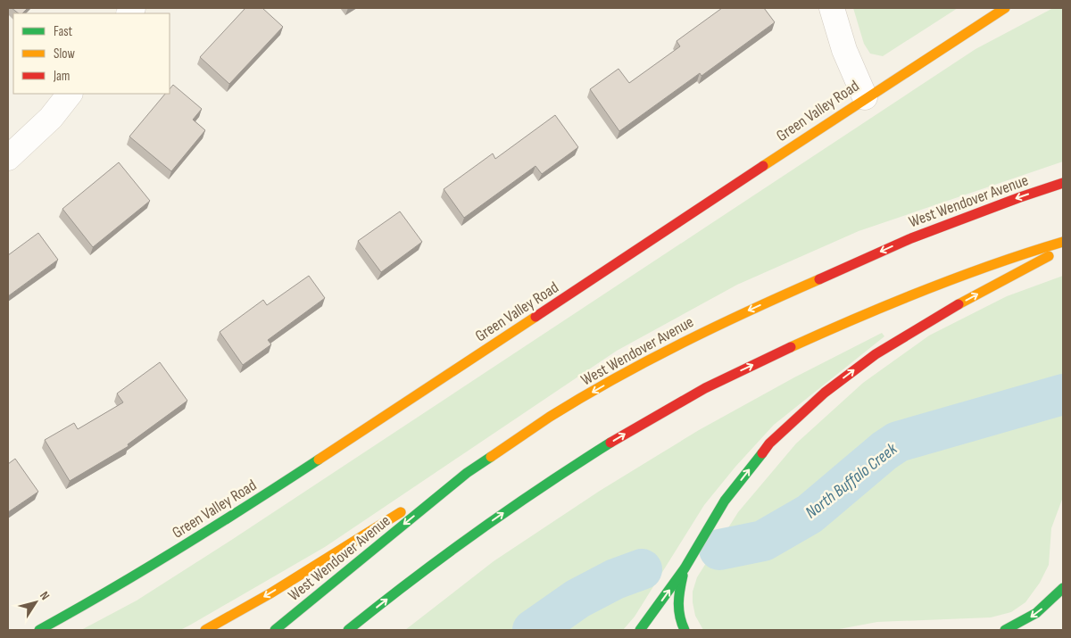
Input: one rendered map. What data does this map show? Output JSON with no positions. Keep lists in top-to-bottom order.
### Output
{
  "streets": {
    "main road": ["Green Valley Road", "West Wendover Avenue"]
  },
  "water": ["North Buffalo Creek"],
  "legend": ["Fast", "Slow", "Jam"],
  "north": "top right"
}
